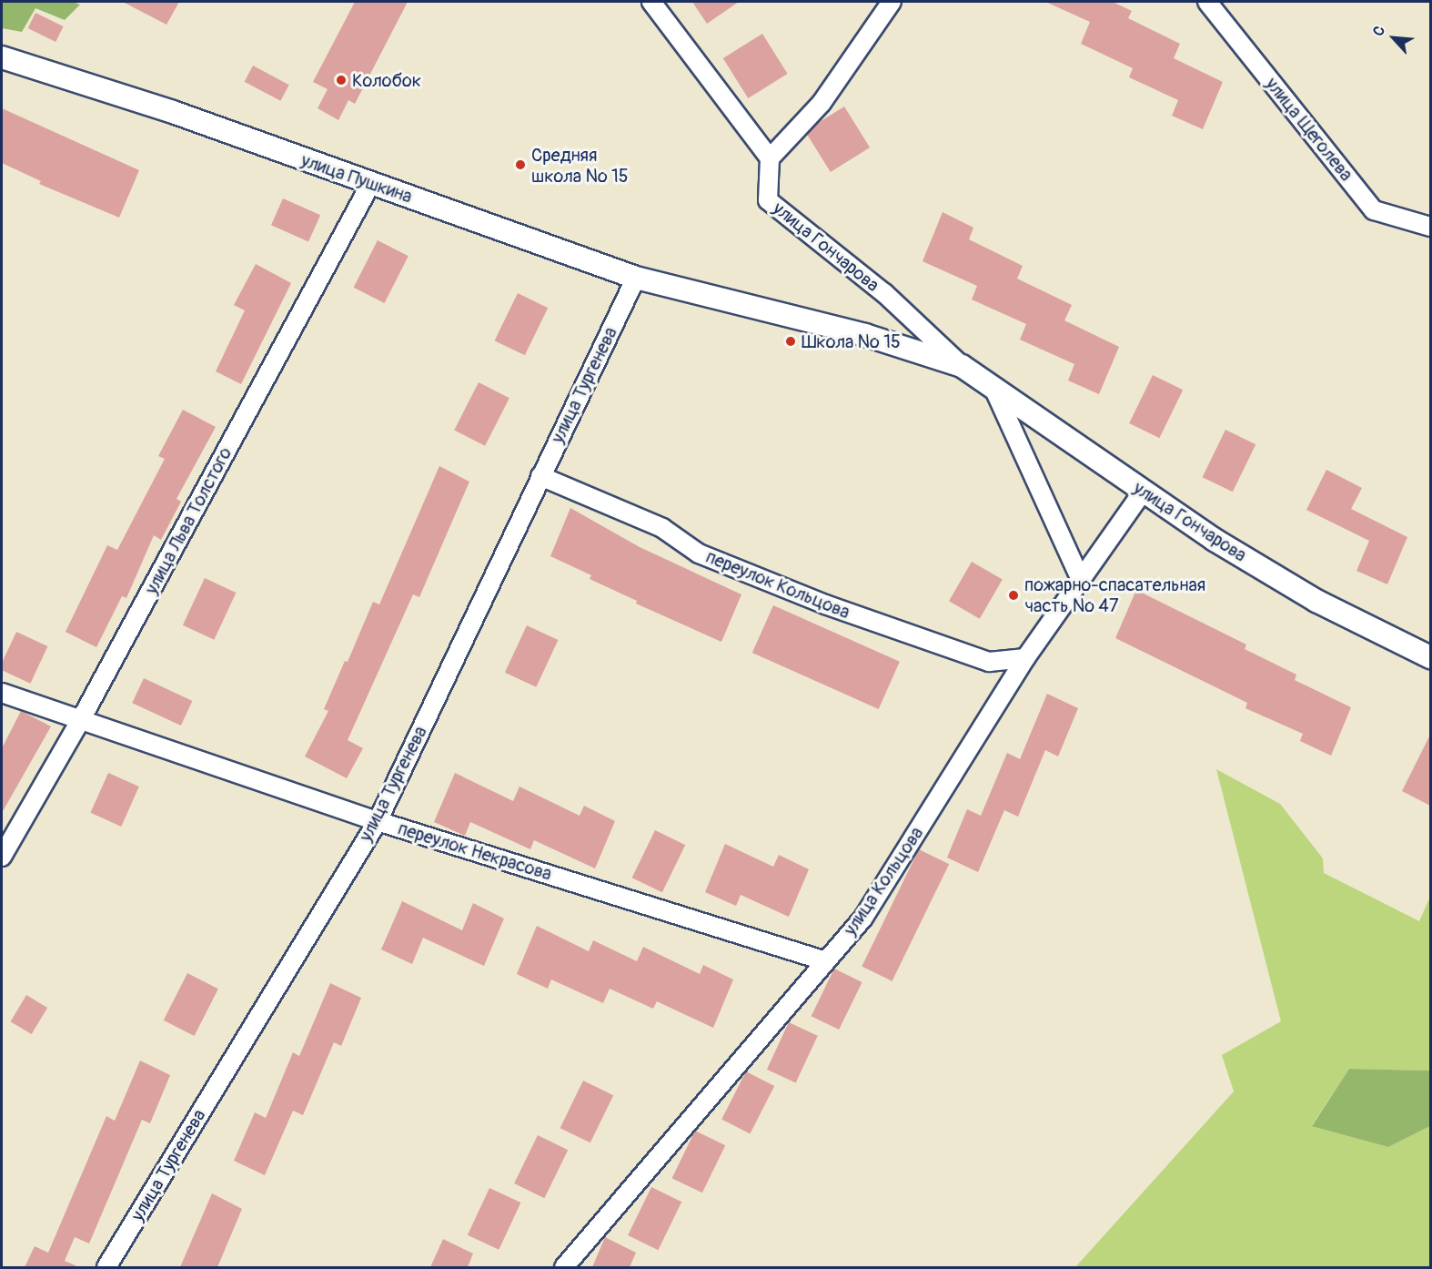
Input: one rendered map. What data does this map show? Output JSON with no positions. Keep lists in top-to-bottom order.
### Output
{
  "streets": {
    "street": [
      "улица Щеголева",
      "улица Пушкина",
      "улица Гончарова",
      "улица Тургенева",
      "улица Льва Толстого",
      "переулок Кольцова",
      "переулок Некрасова",
      "улица Кольцова"
    ]
  },
  "crossings": [
    ["улица Пушкина", "улица Гончарова"],
    ["улица Пушкина", "улица Тургенева"],
    ["улица Пушкина", "улица Льва Толстого"],
    ["улица Гончарова", "улица Кольцова"],
    ["улица Тургенева", "переулок Кольцова"],
    ["улица Тургенева", "переулок Некрасова"],
    ["улица Льва Толстого", "переулок Некрасова"],
    ["переулок Кольцова", "улица Кольцова"],
    ["переулок Некрасова", "улица Кольцова"]
  ],
  "places": [
    "Колобок",
    "Средняя школа № 15",
    "Школа № 15",
    "пожарно-спасательная часть № 47"
  ],
  "north": "top left"
}
